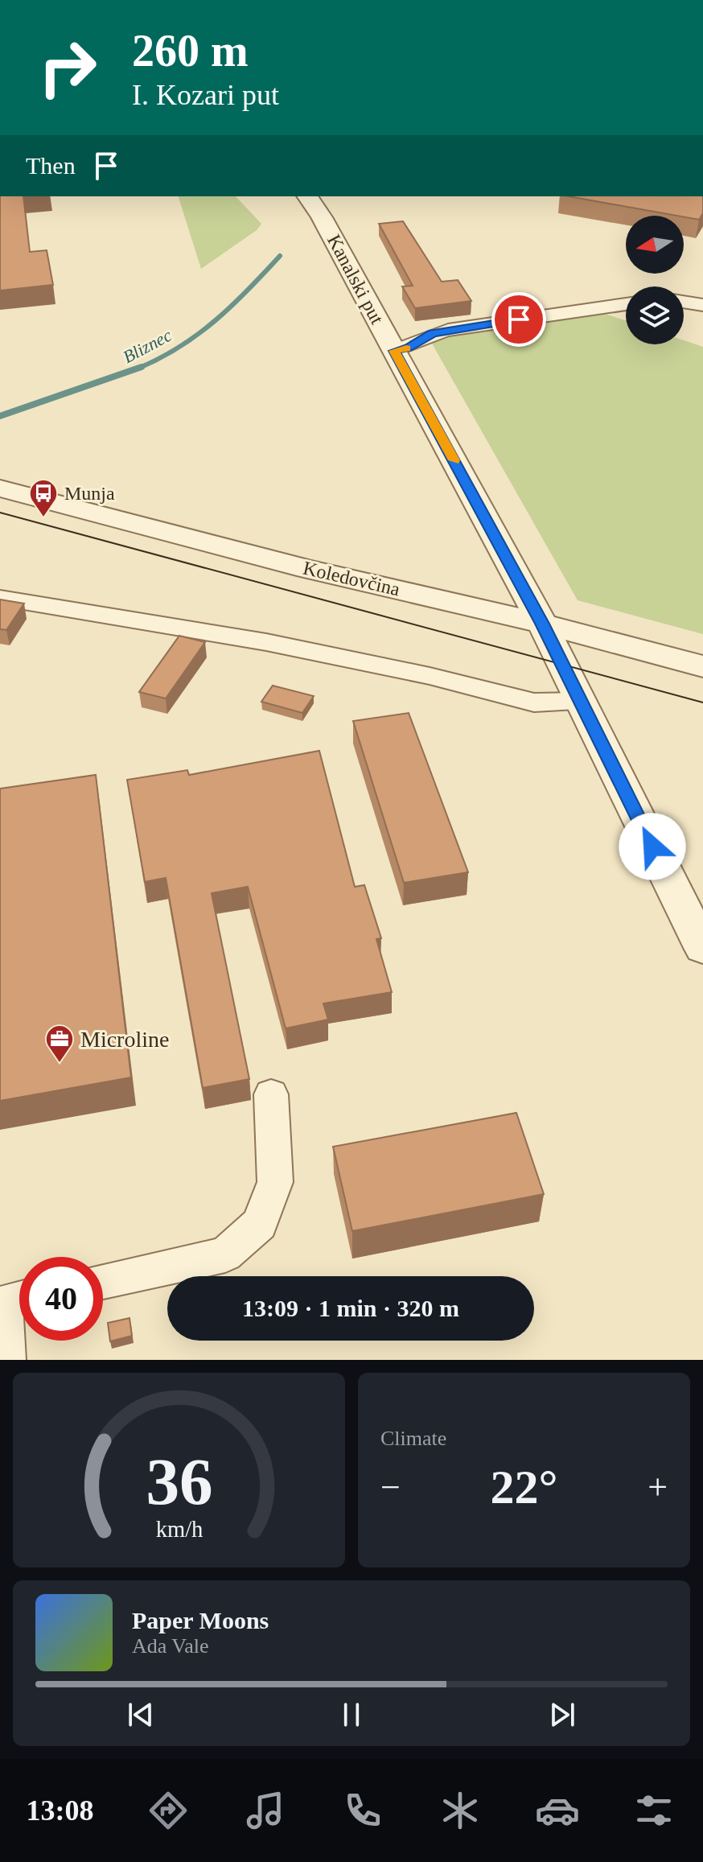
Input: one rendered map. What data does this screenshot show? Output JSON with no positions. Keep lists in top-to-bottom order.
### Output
{
  "streets": {
    "street": ["Kanalski put", "Koledovčina"]
  },
  "crossings": [
    ["Kanalski put", "Koledovčina"]
  ],
  "water": ["Bliznec"],
  "places": {
    "bus stop": ["Munja"],
    "office": ["Microline"]
  },
  "north": "left",
  "page": {
    "turn": ["260 m", "I. Kozari put"],
    "then": "Then",
    "limit": "40",
    "trip": "13:09 · 1 min · 320 m",
    "tile": "Climate",
    "heat": ["−", "22°", "+"],
    "song": ["Paper Moons", "Ada Vale"],
    "tabs": "13:08",
    "gauge": ["36", "km/h"]
  }
}
